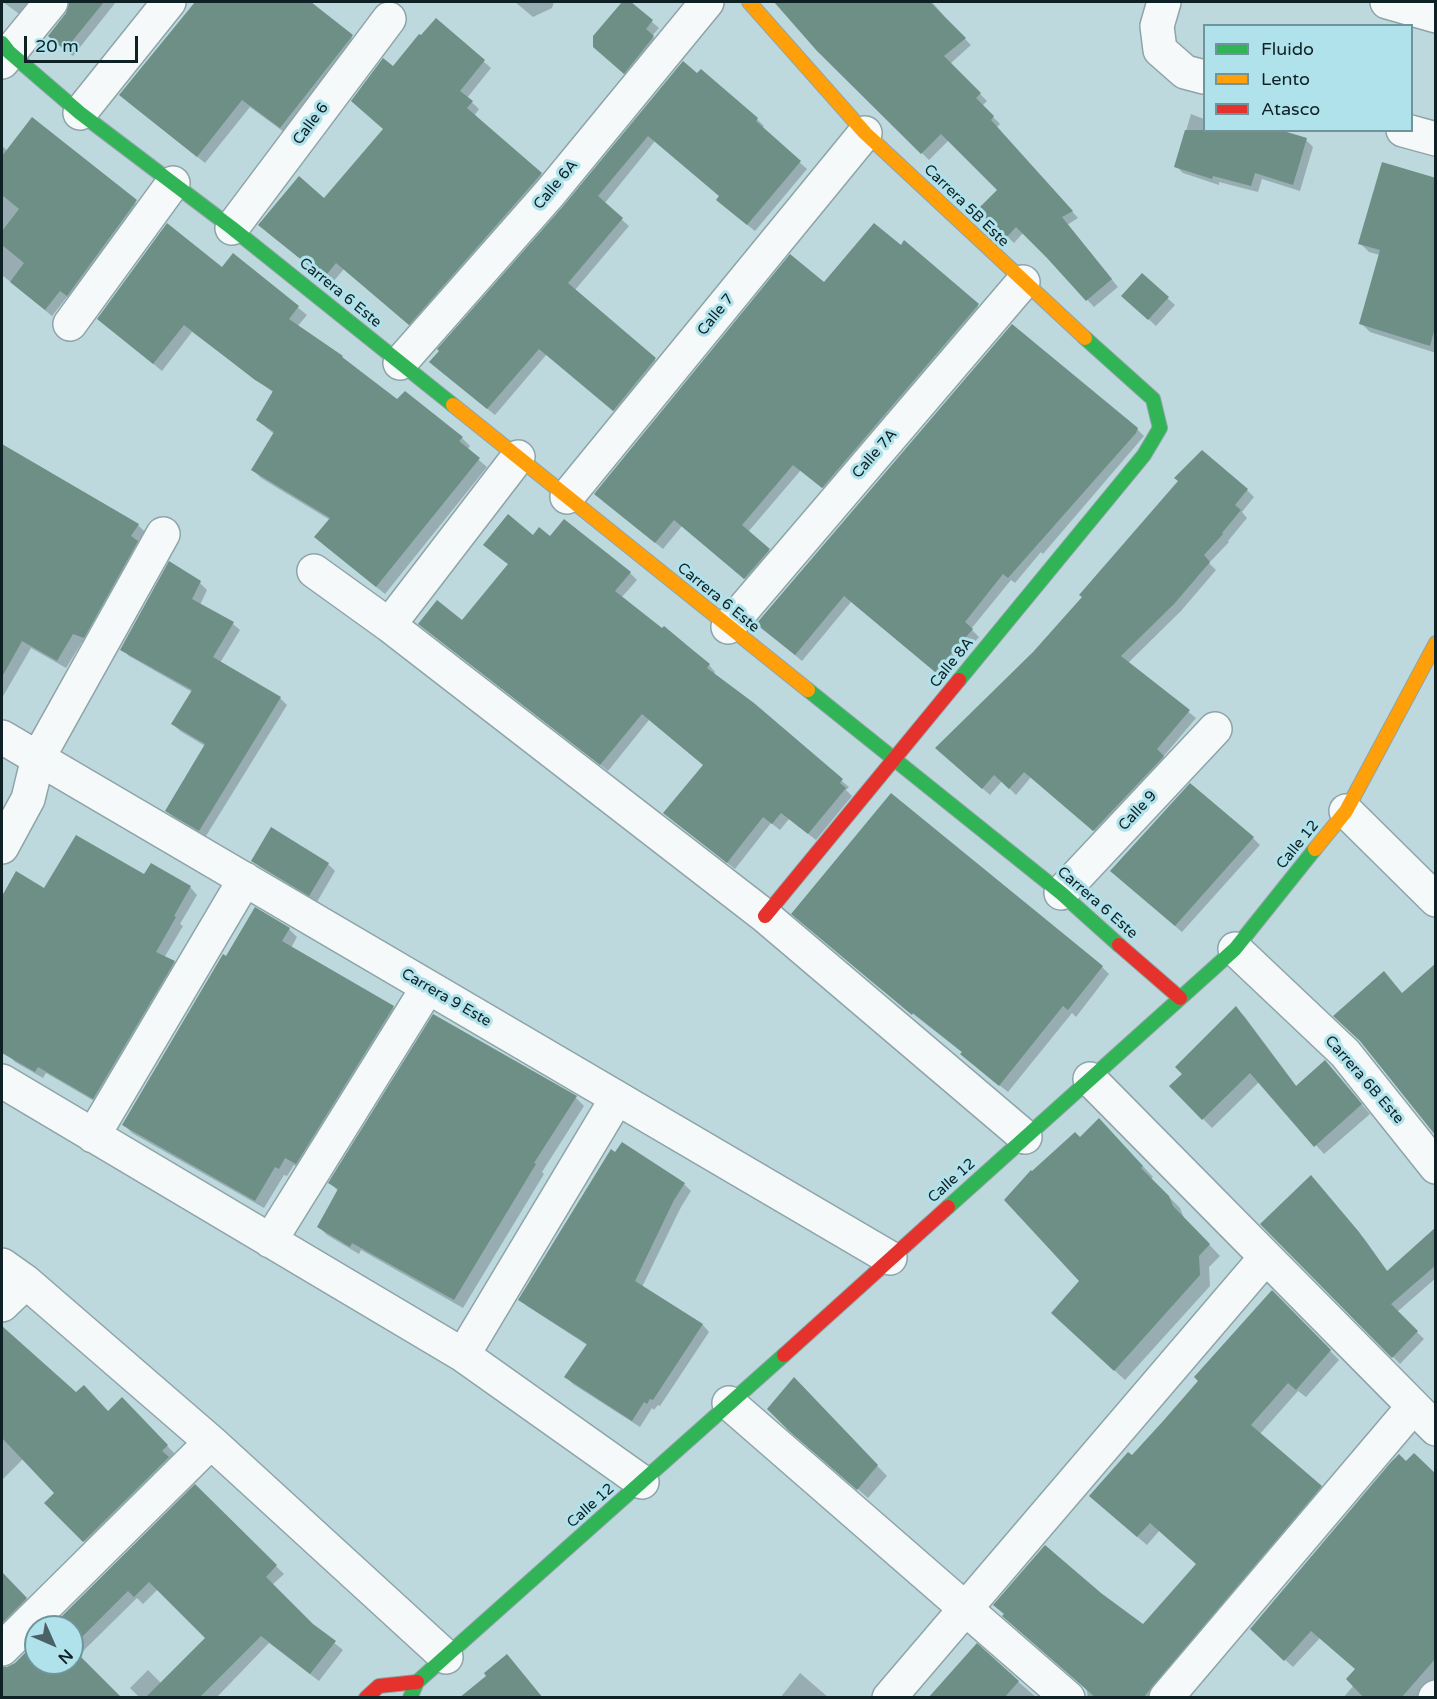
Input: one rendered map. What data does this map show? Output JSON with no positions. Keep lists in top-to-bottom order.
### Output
{
  "streets": {
    "street": [
      "Calle 6",
      "Calle 6A",
      "Carrera 5B Este",
      "Carrera 6 Este",
      "Calle 7",
      "Calle 7A",
      "Calle 8A",
      "Calle 9",
      "Calle 12",
      "Carrera 9 Este",
      "Carrera 6B Este"
    ]
  },
  "crossings": [
    ["Calle 6", "Carrera 6 Este"],
    ["Calle 6A", "Carrera 6 Este"],
    ["Carrera 5B Este", "Calle 7"],
    ["Carrera 5B Este", "Calle 7A"],
    ["Carrera 5B Este", "Calle 8A"],
    ["Carrera 6 Este", "Calle 7"],
    ["Carrera 6 Este", "Calle 7A"],
    ["Carrera 6 Este", "Calle 8A"],
    ["Carrera 6 Este", "Calle 9"],
    ["Carrera 6 Este", "Calle 12"],
    ["Calle 12", "Carrera 9 Este"],
    ["Calle 12", "Carrera 6B Este"]
  ],
  "legend": ["Fluido", "Lento", "Atasco"],
  "scale_bar": "20 m",
  "north": "bottom right"
}
